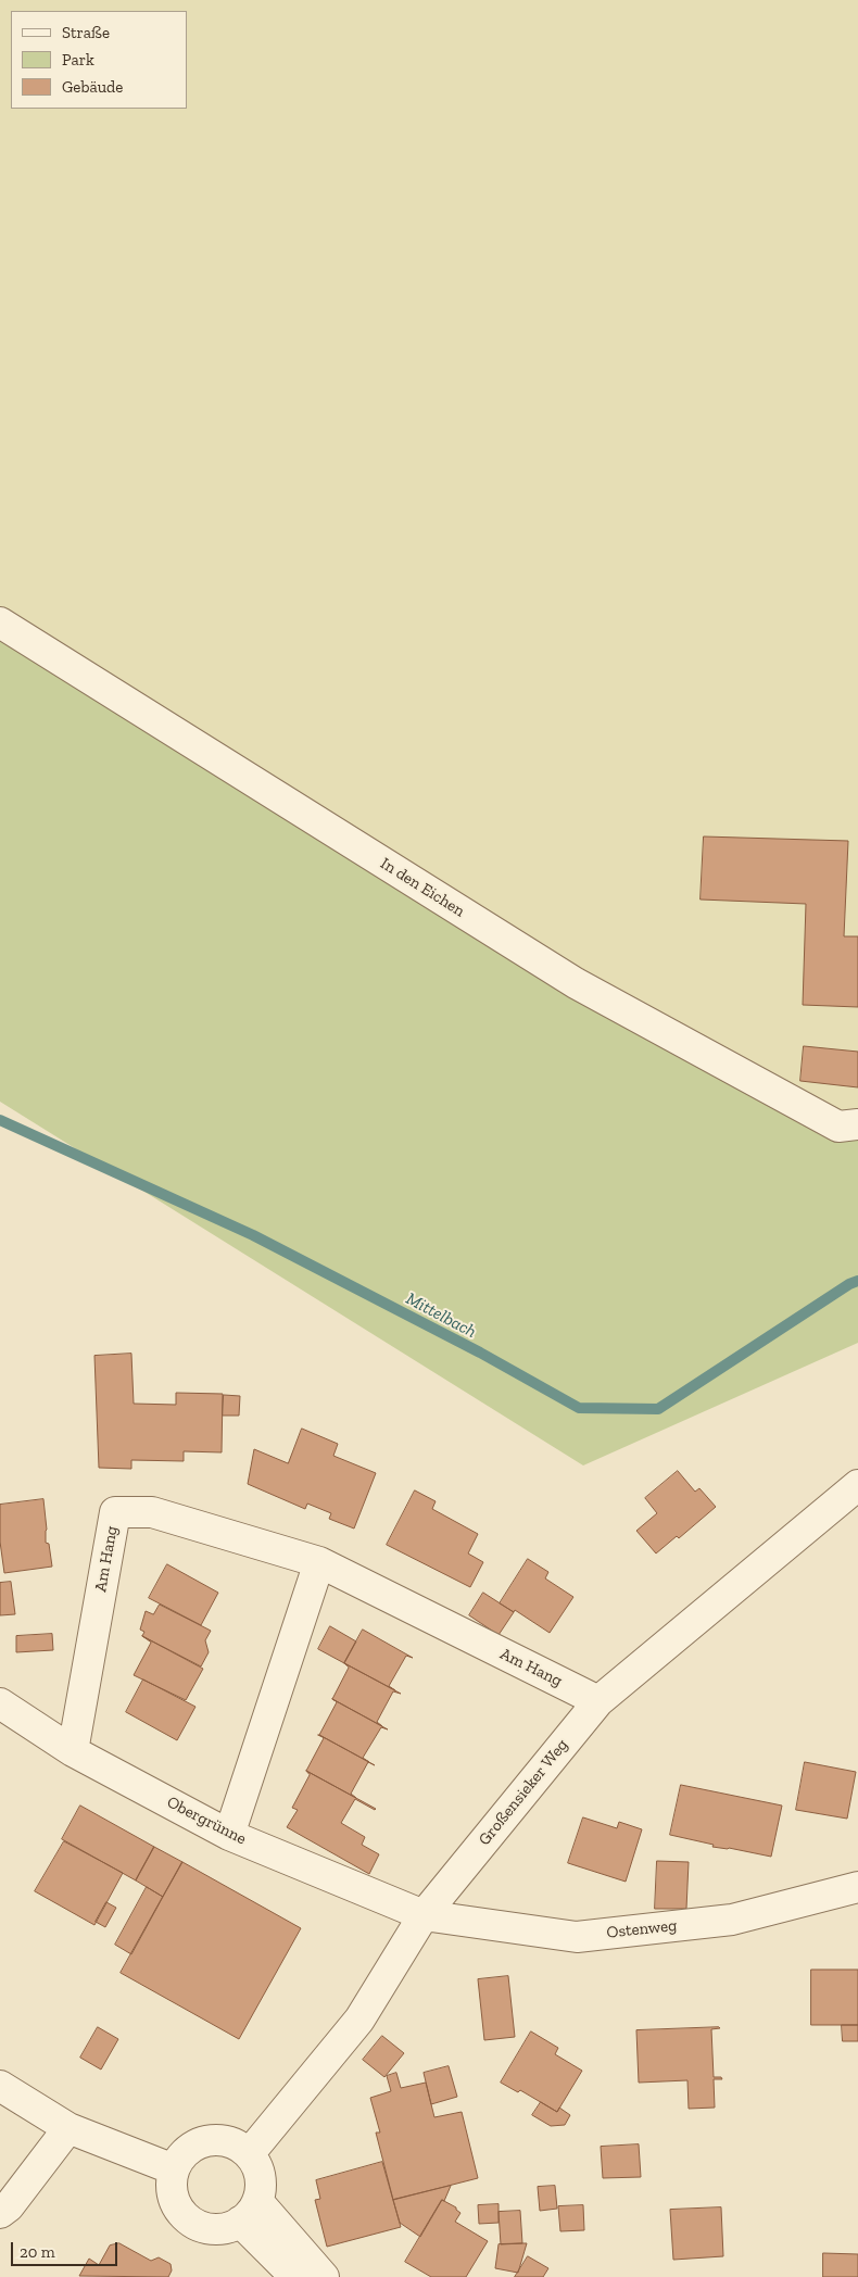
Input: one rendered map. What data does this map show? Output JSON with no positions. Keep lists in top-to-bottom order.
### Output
{
  "streets": {
    "street": [
      "In den Eichen",
      "Am Hang",
      "Großensieker Weg",
      "Obergrünne",
      "Ostenweg"
    ]
  },
  "crossings": [
    ["Am Hang", "Großensieker Weg"],
    ["Am Hang", "Obergrünne"],
    ["Großensieker Weg", "Obergrünne"],
    ["Großensieker Weg", "Ostenweg"],
    ["Obergrünne", "Ostenweg"]
  ],
  "water": ["Mittelbach"],
  "legend": ["Straße", "Park", "Gebäude"],
  "scale_bar": "20 m"
}
